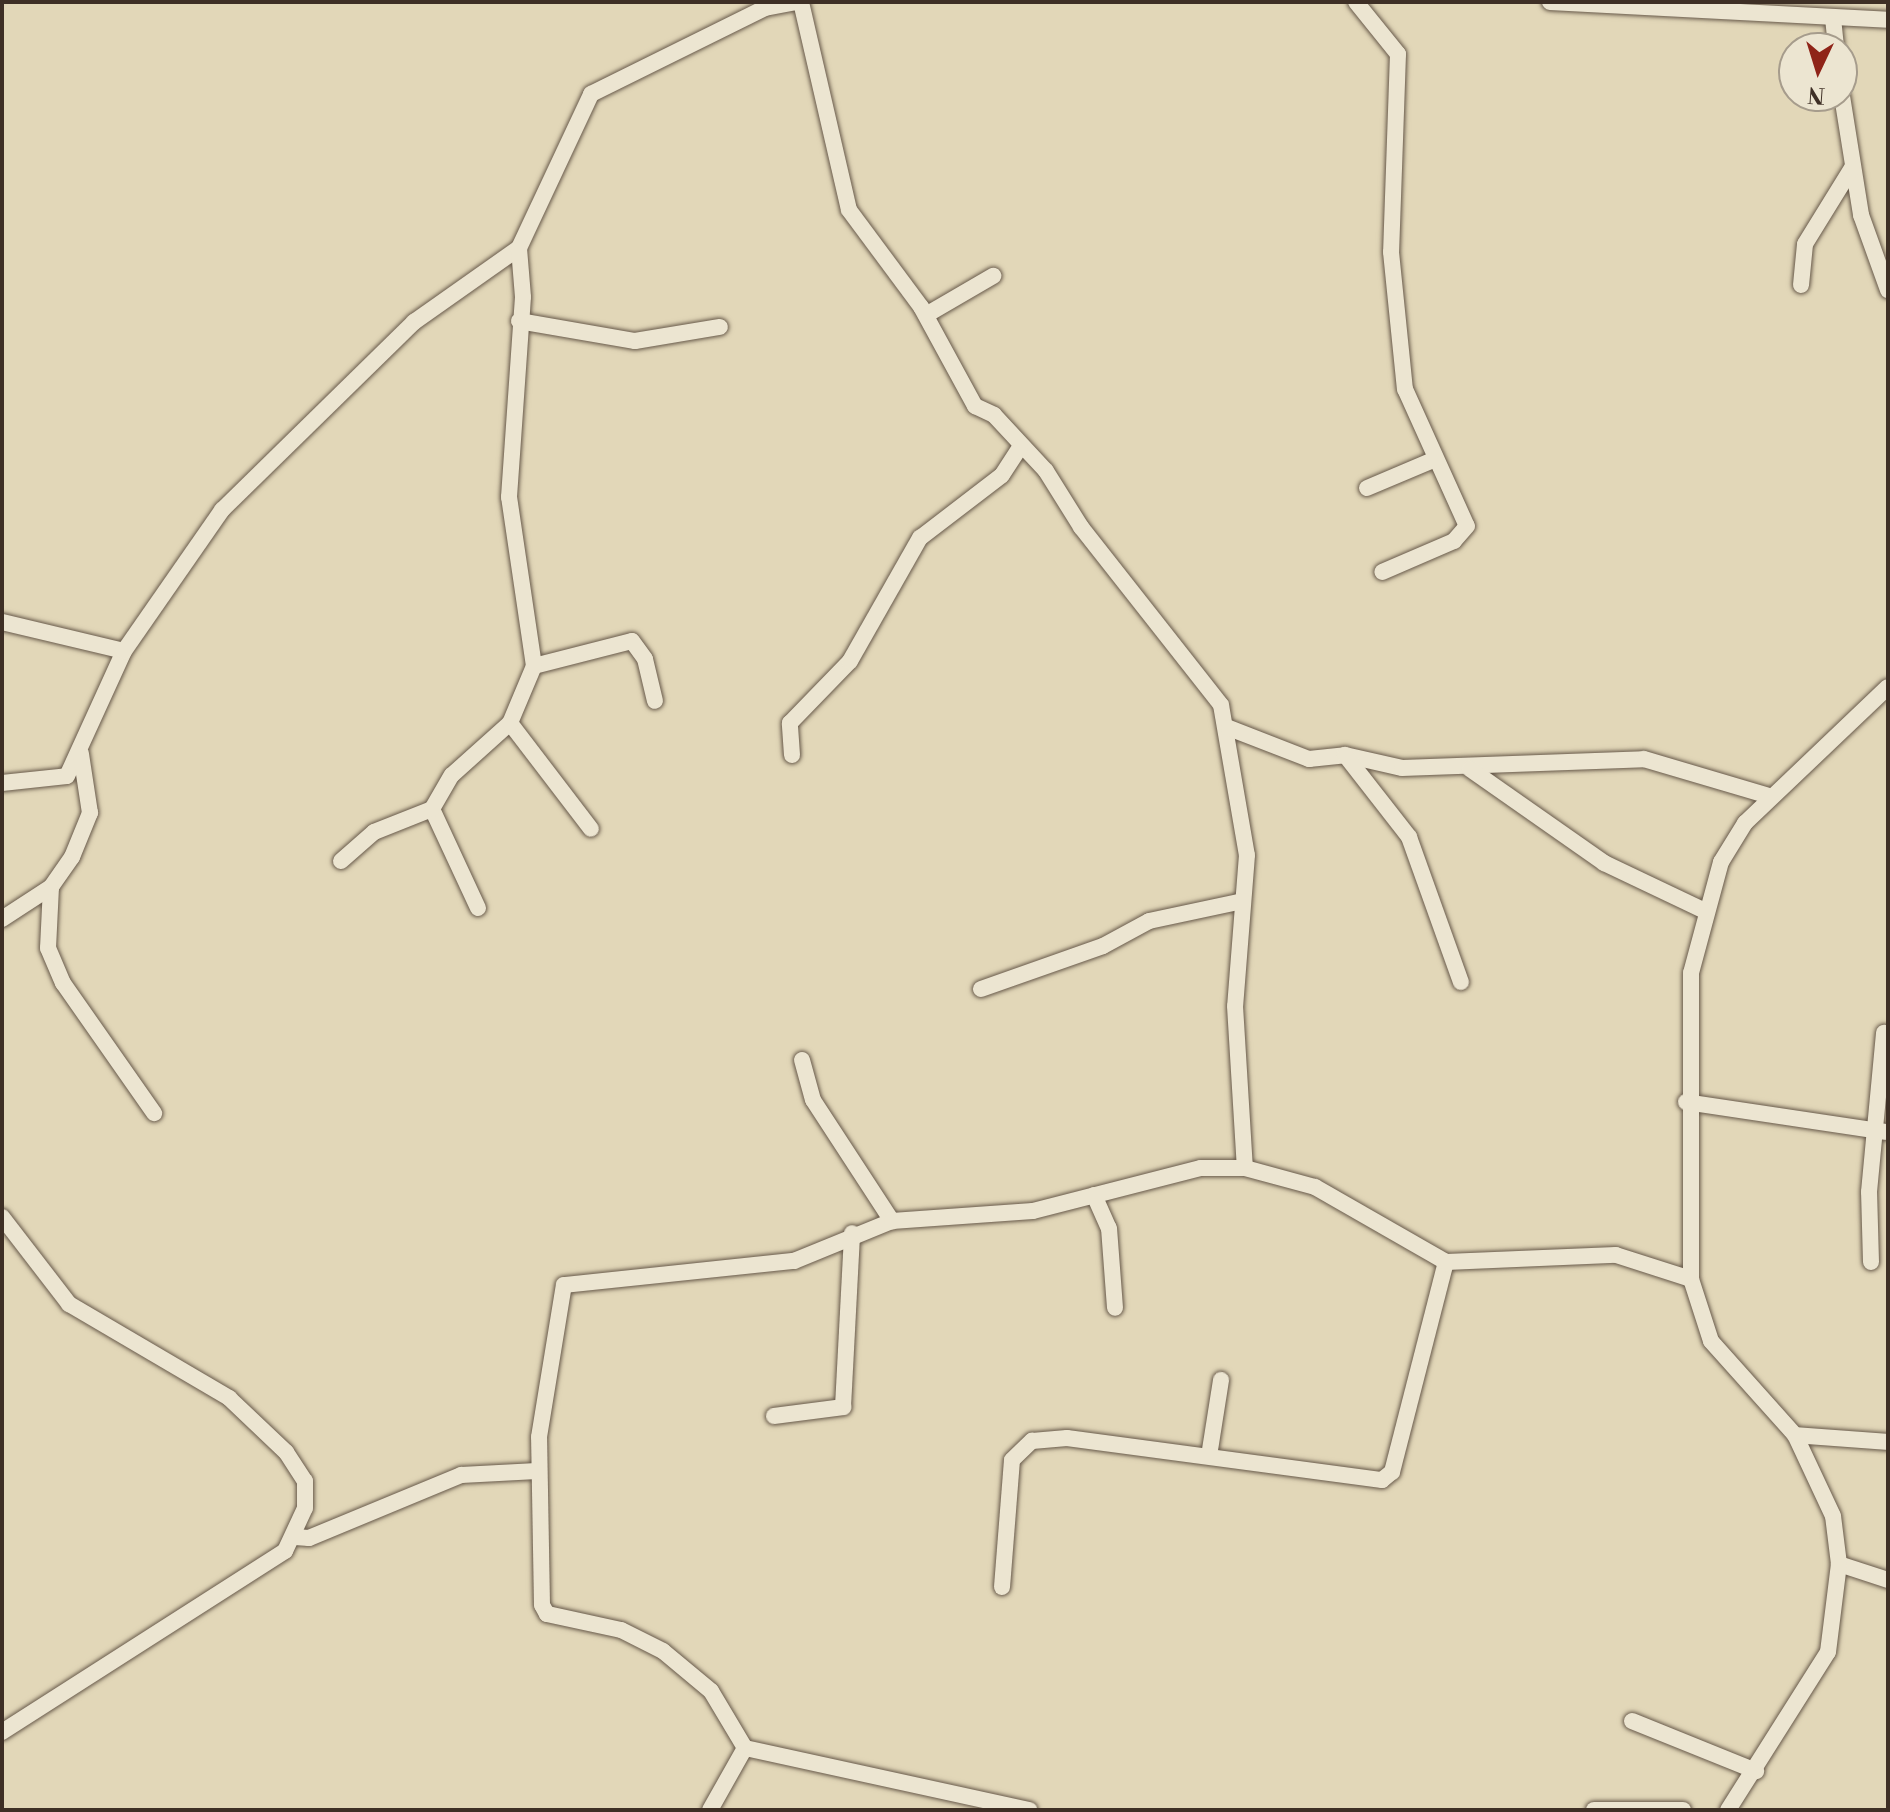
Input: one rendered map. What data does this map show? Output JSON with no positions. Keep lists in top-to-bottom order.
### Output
{
  "north": "bottom"
}
